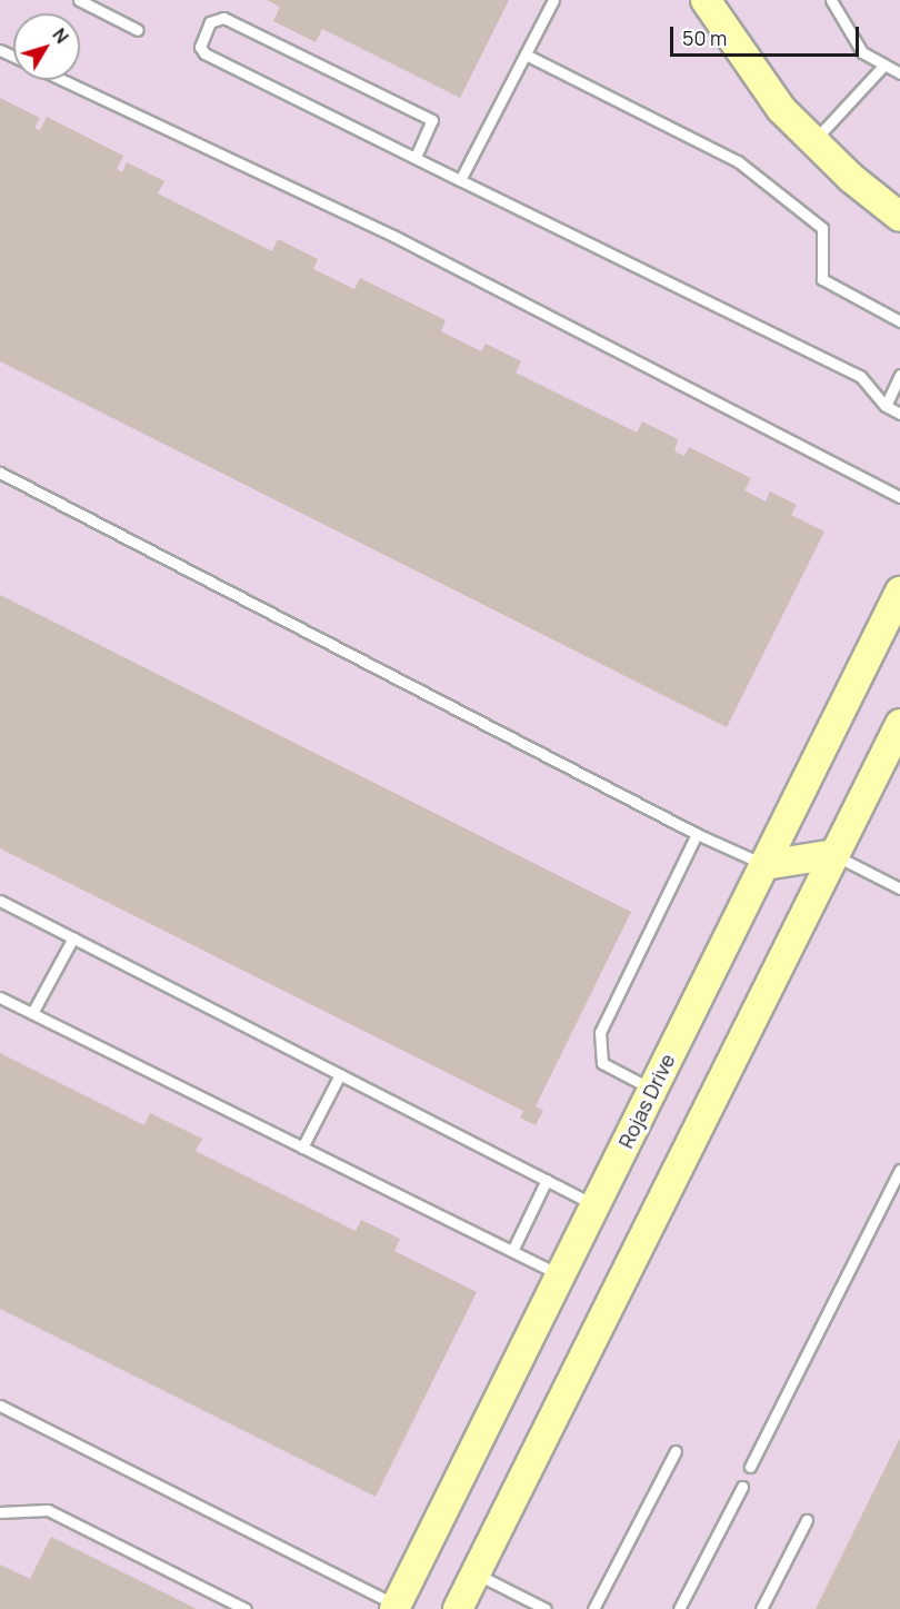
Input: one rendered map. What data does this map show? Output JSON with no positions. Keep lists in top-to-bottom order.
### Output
{
  "streets": {
    "main road": ["Rojas Drive"]
  },
  "scale_bar": "50 m",
  "north": "top right"
}
